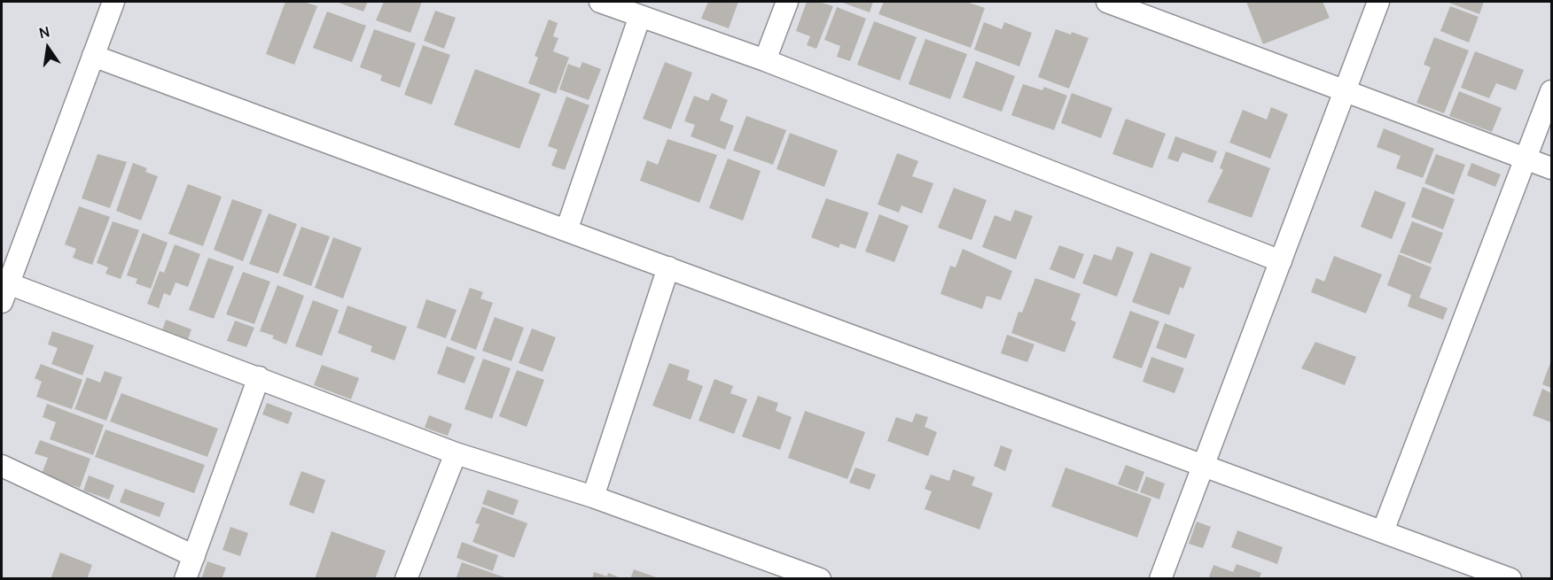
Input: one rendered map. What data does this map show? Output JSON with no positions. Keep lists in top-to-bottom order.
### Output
{
  "north": "top"
}
